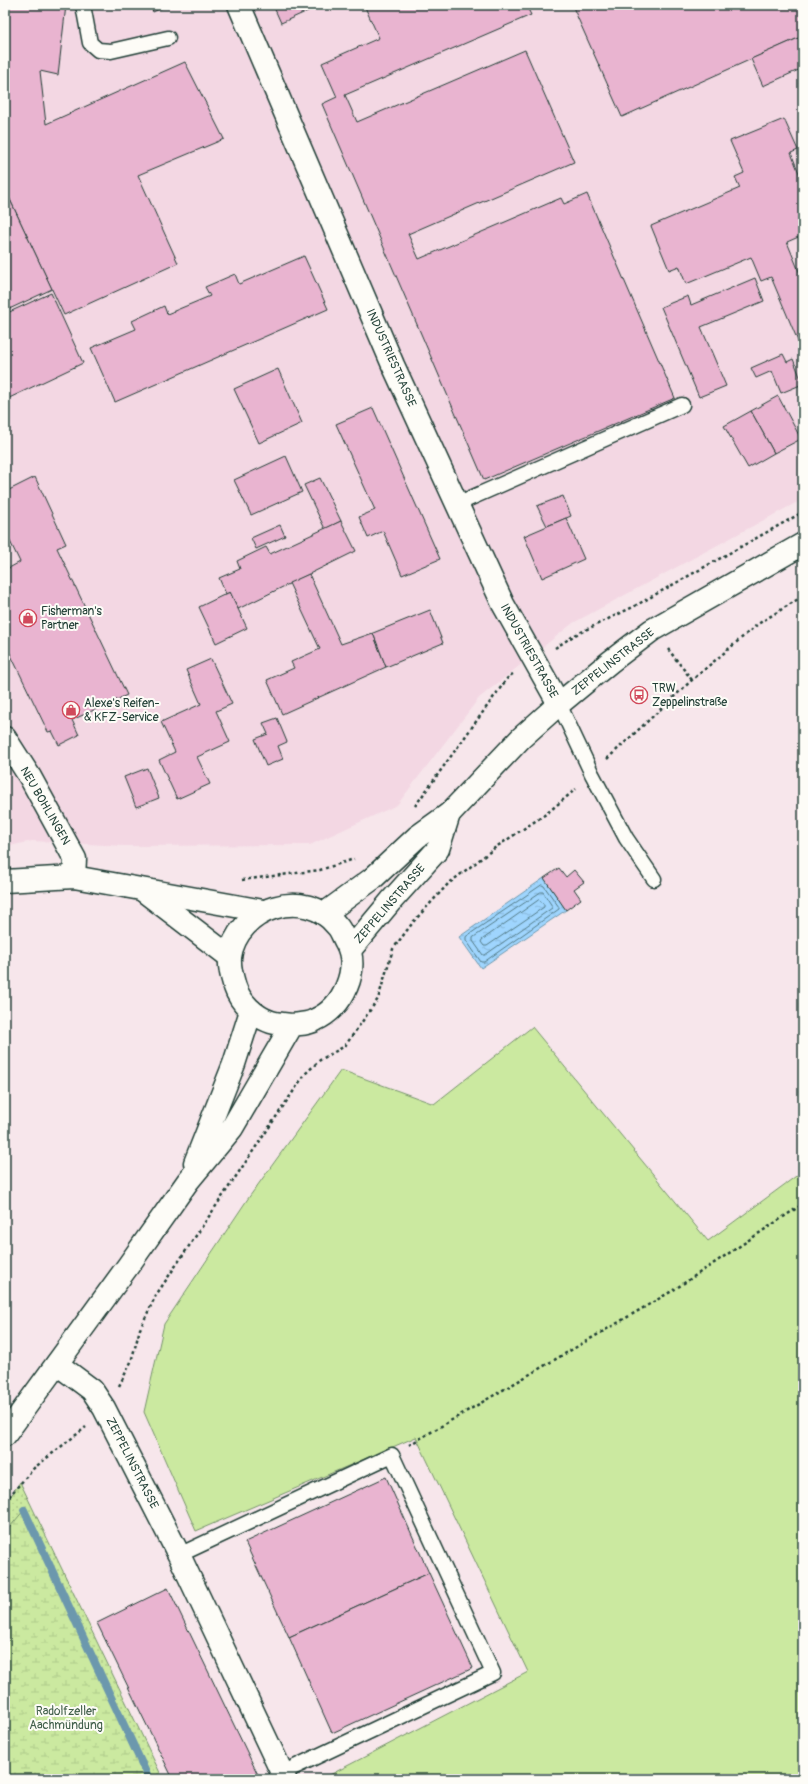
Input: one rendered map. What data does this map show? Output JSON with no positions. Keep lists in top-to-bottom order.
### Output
{
  "streets": {
    "main road": ["INDUSTRIESTRASSE", "ZEPPELINSTRASSE", "NEU BOHLINGEN"]
  },
  "crossings": [
    ["INDUSTRIESTRASSE", "ZEPPELINSTRASSE"]
  ],
  "parks": ["Radolfzeller Aachmündung"],
  "places": {
    "shop": ["Fisherman's Partner", "Alexe's Reifen- & KFZ-Service"],
    "bus stop": ["TRW Zeppelinstraße"]
  }
}
